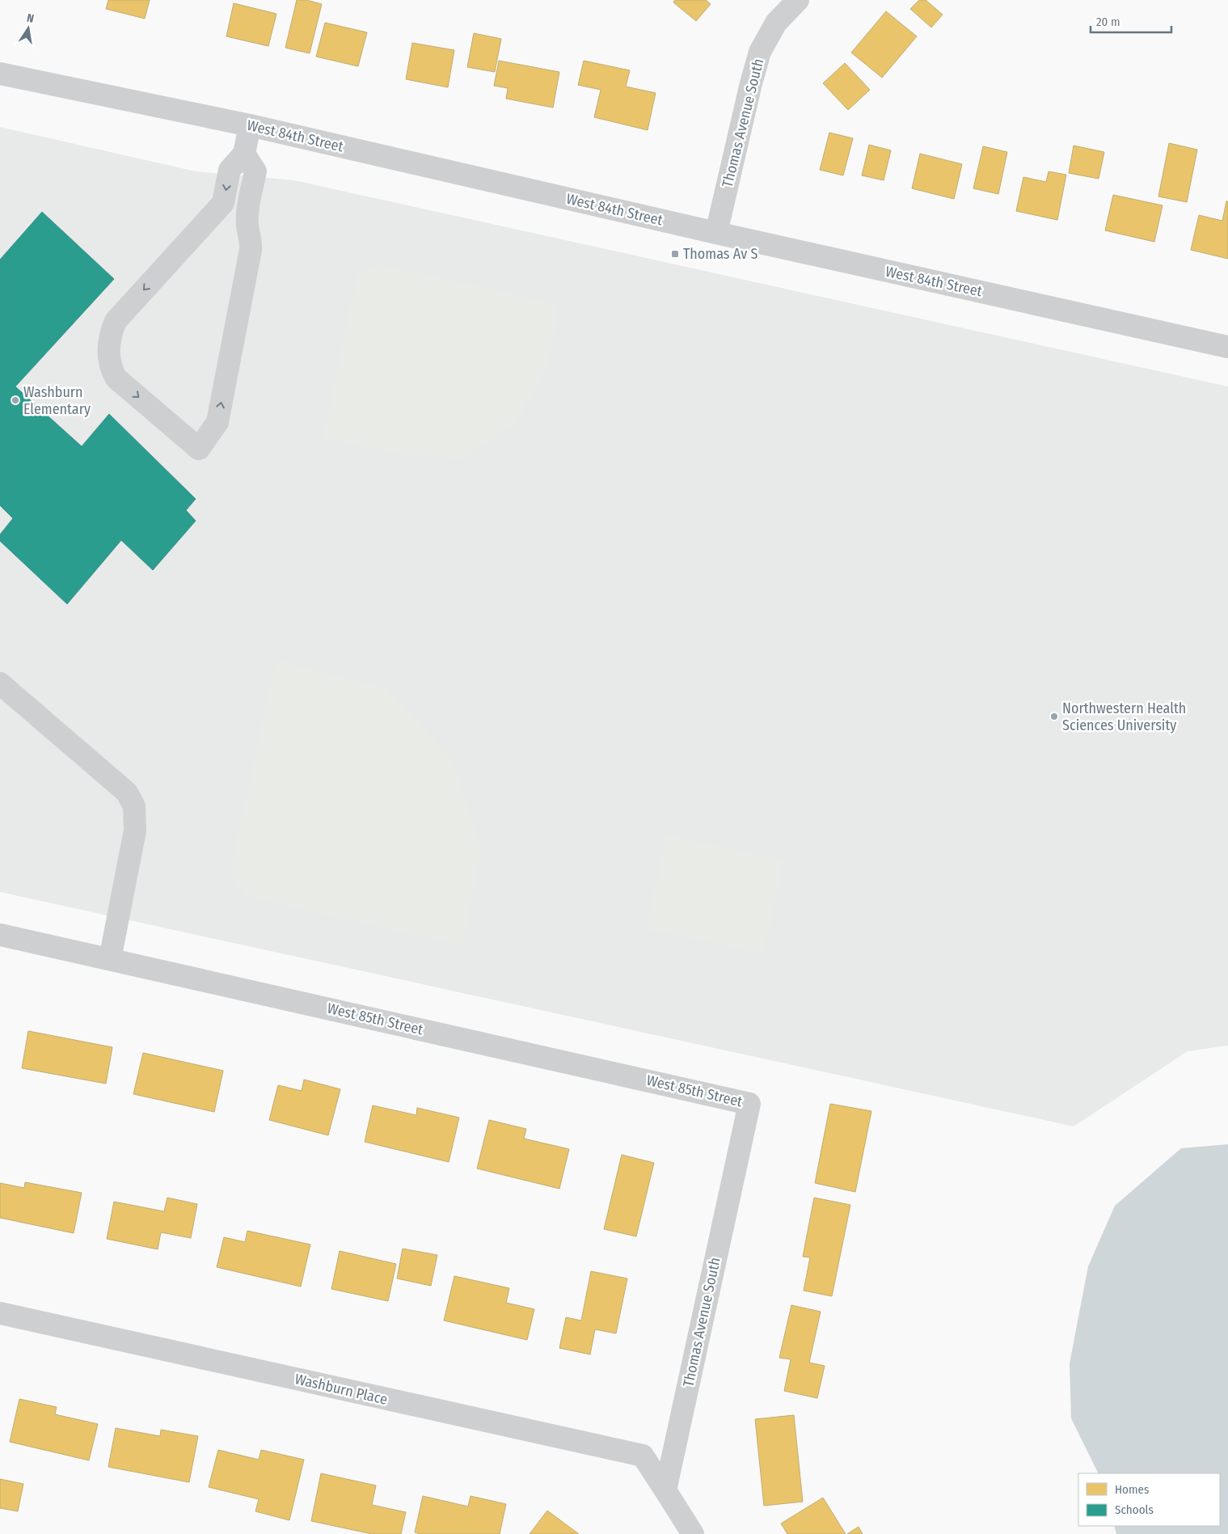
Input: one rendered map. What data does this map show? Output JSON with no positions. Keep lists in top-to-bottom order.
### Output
{
  "streets": {
    "street": [
      "Thomas Avenue South",
      "West 84th Street",
      "West 85th Street",
      "Washburn Place"
    ]
  },
  "crossings": [
    ["Thomas Avenue South", "West 84th Street"],
    ["Thomas Avenue South", "West 85th Street"],
    ["Thomas Avenue South", "Washburn Place"]
  ],
  "places": {
    "transit": ["Thomas Av S"],
    "other": ["Washburn Elementary", "Northwestern Health Sciences University"]
  },
  "legend": ["Homes", "Schools"],
  "scale_bar": "20 m",
  "north": "top"
}
